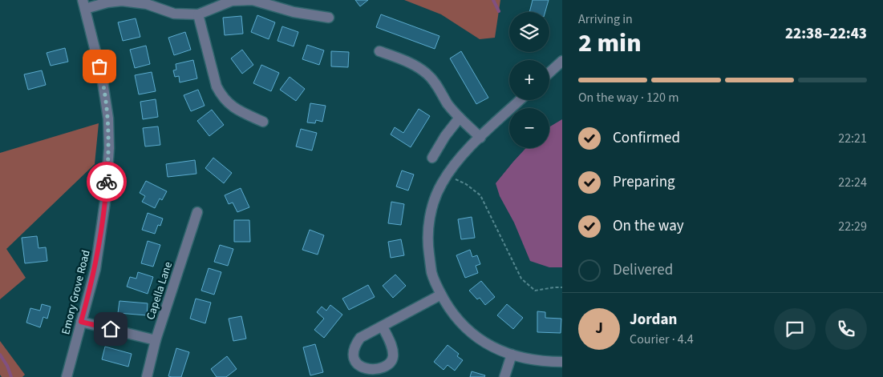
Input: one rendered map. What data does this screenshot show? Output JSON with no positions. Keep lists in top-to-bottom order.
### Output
{
  "streets": {
    "street": ["Capella Lane", "Emory Grove Road"]
  },
  "page": {
    "heading": ["2 min", "Arriving in", "22:38–22:43"],
    "panel": ["Jordan", "Courier · 4.4"],
    "map_buttons": ["+", "−"],
    "bar": "On the way · 120 m",
    "list": [
      ["Confirmed", "22:21"],
      ["Preparing", "22:24"],
      ["On the way", "22:29"],
      "Delivered"
    ],
    "round": "J"
  }
}
